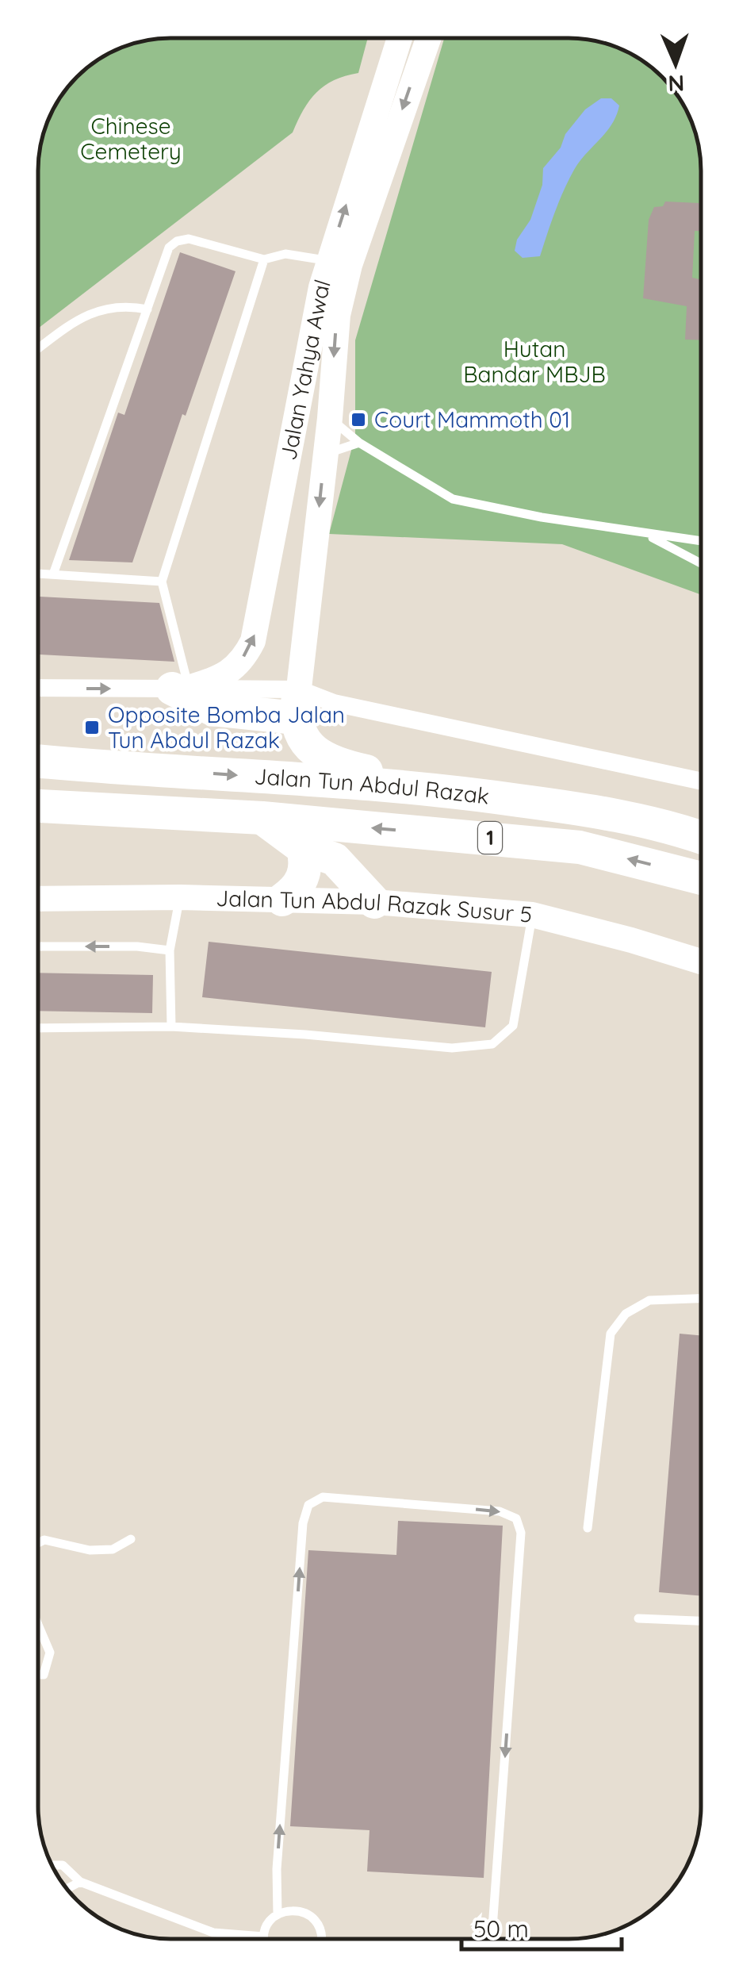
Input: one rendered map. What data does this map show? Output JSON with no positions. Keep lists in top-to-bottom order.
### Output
{
  "streets": {
    "highway": ["Jalan Tun Abdul Razak", "1"],
    "main road": ["Jalan Yahya Awal", "Jalan Tun Abdul Razak Susur 5"]
  },
  "parks": ["Chinese Cemetery", "Hutan Bandar MBJB"],
  "places": {
    "transit": ["Court Mammoth 01", "Opposite Bomba Jalan Tun Abdul Razak"]
  },
  "scale_bar": "50 m",
  "north": "bottom"
}
